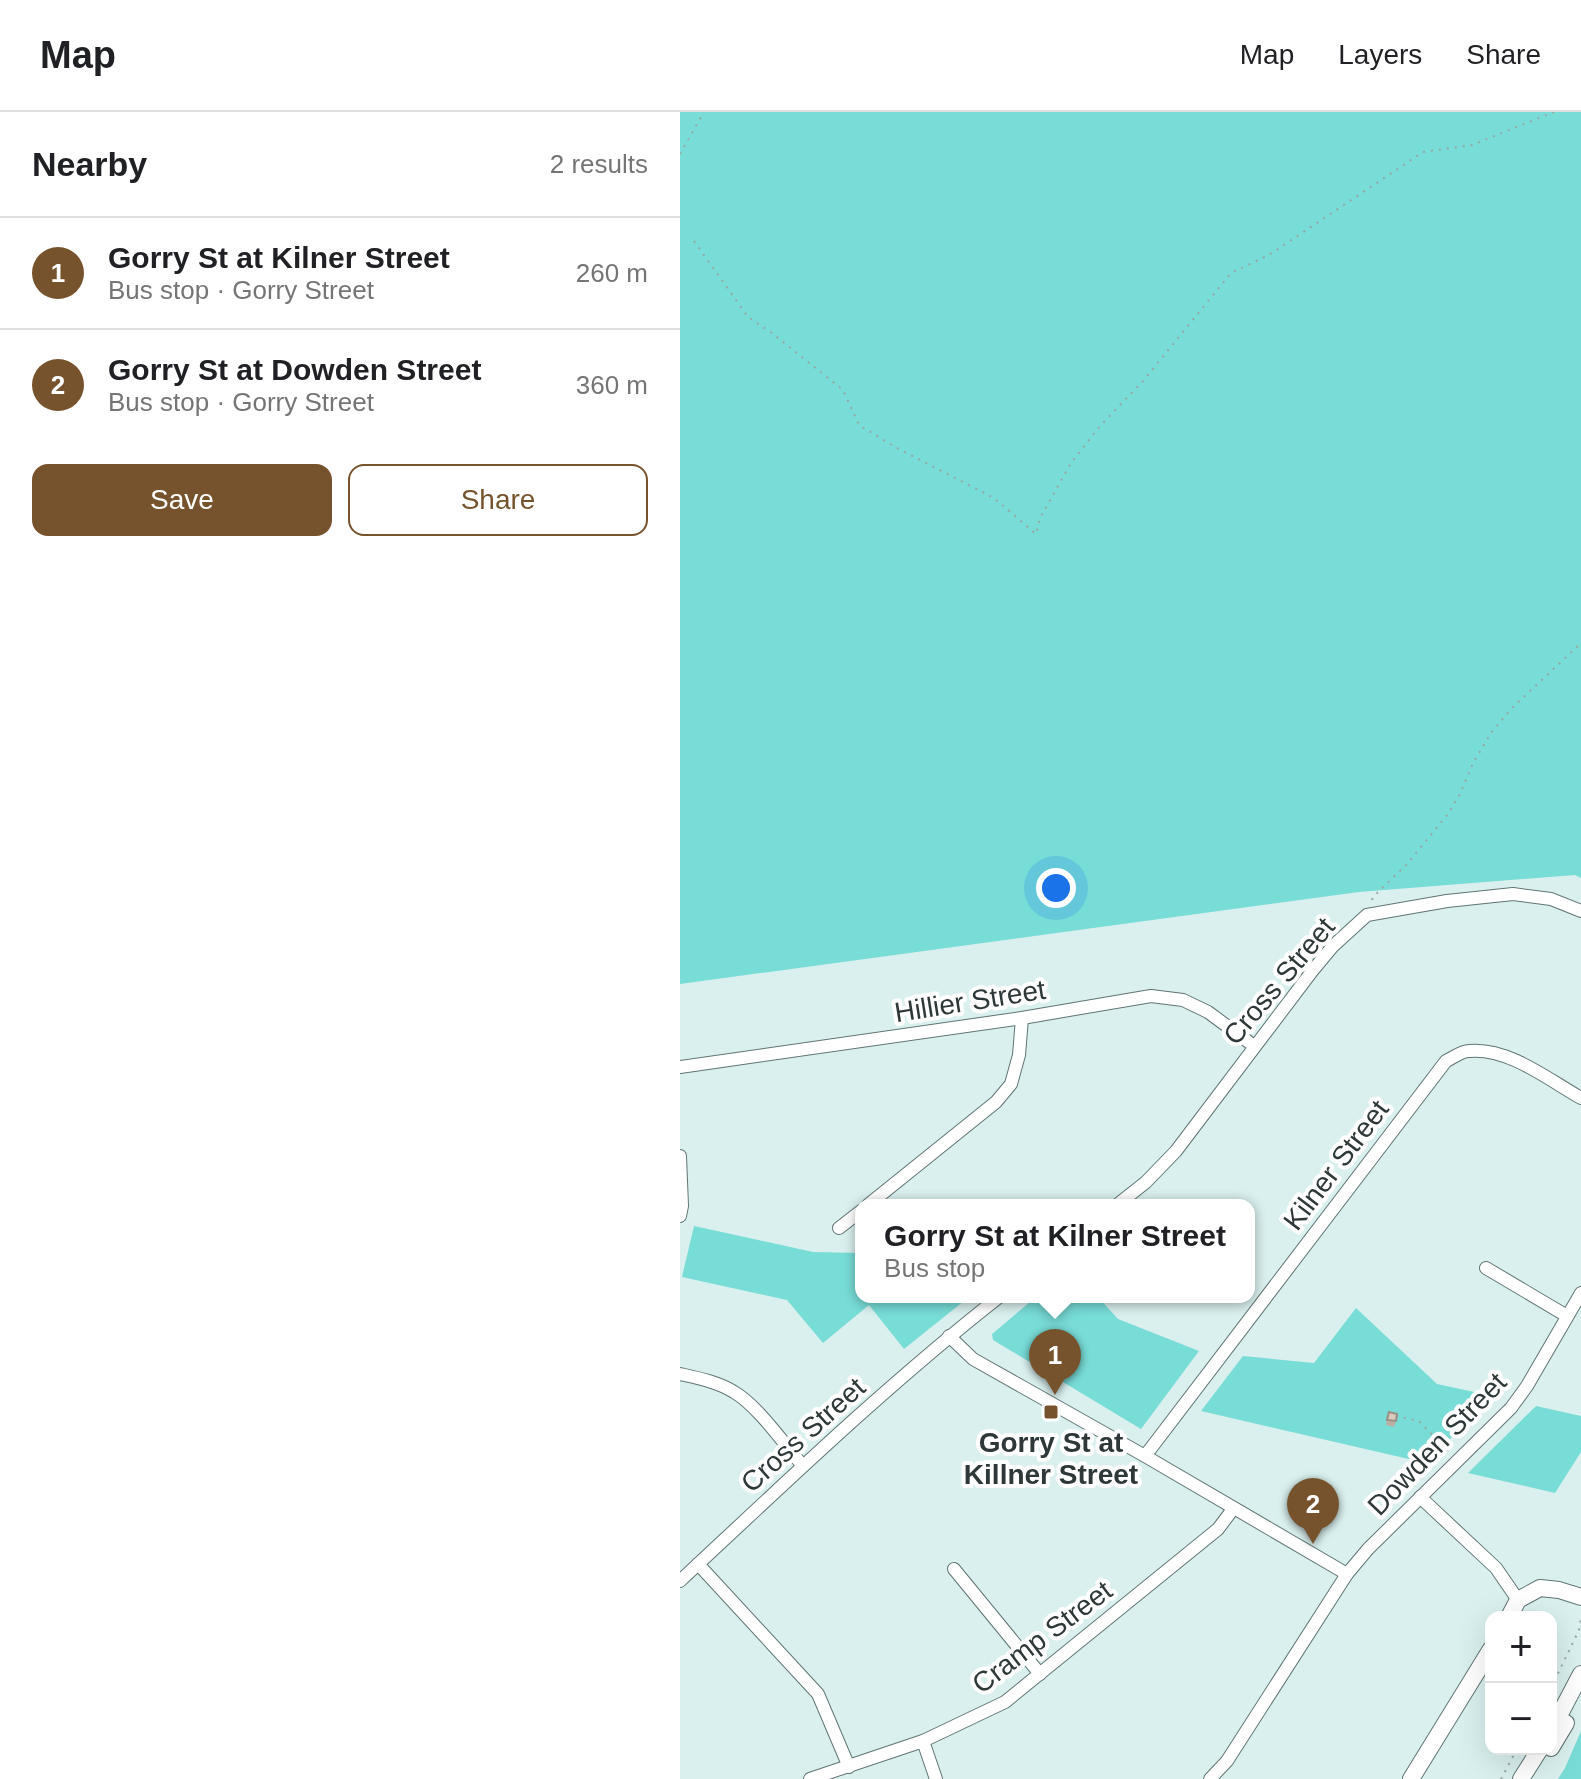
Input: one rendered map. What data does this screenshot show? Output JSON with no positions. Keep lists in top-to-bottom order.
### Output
{
  "streets": {
    "street": [
      "Cross Street",
      "Hillier Street",
      "Kilner Street",
      "Dowden Street",
      "Cramp Street"
    ]
  },
  "crossings": [
    ["Cross Street", "Hillier Street"]
  ],
  "places": {
    "transit": ["Gorry St at Killner Street"]
  },
  "page": {
    "header": "Map",
    "nav": ["Map", "Layers", "Share"],
    "heading": ["Nearby", "2 results"],
    "list": [
      {
        "mark": "1",
        "name": "Gorry St at Kilner Street",
        "note": "Bus stop · Gorry Street",
        "value": "260 m"
      },
      {
        "mark": "2",
        "name": "Gorry St at Dowden Street",
        "note": "Bus stop · Gorry Street",
        "value": "360 m"
      }
    ],
    "buttons": ["Save", "Share"],
    "popup": ["Gorry St at Kilner Street", "Bus stop"],
    "pins": ["1", "2"],
    "map_buttons": ["+", "−"]
  }
}
